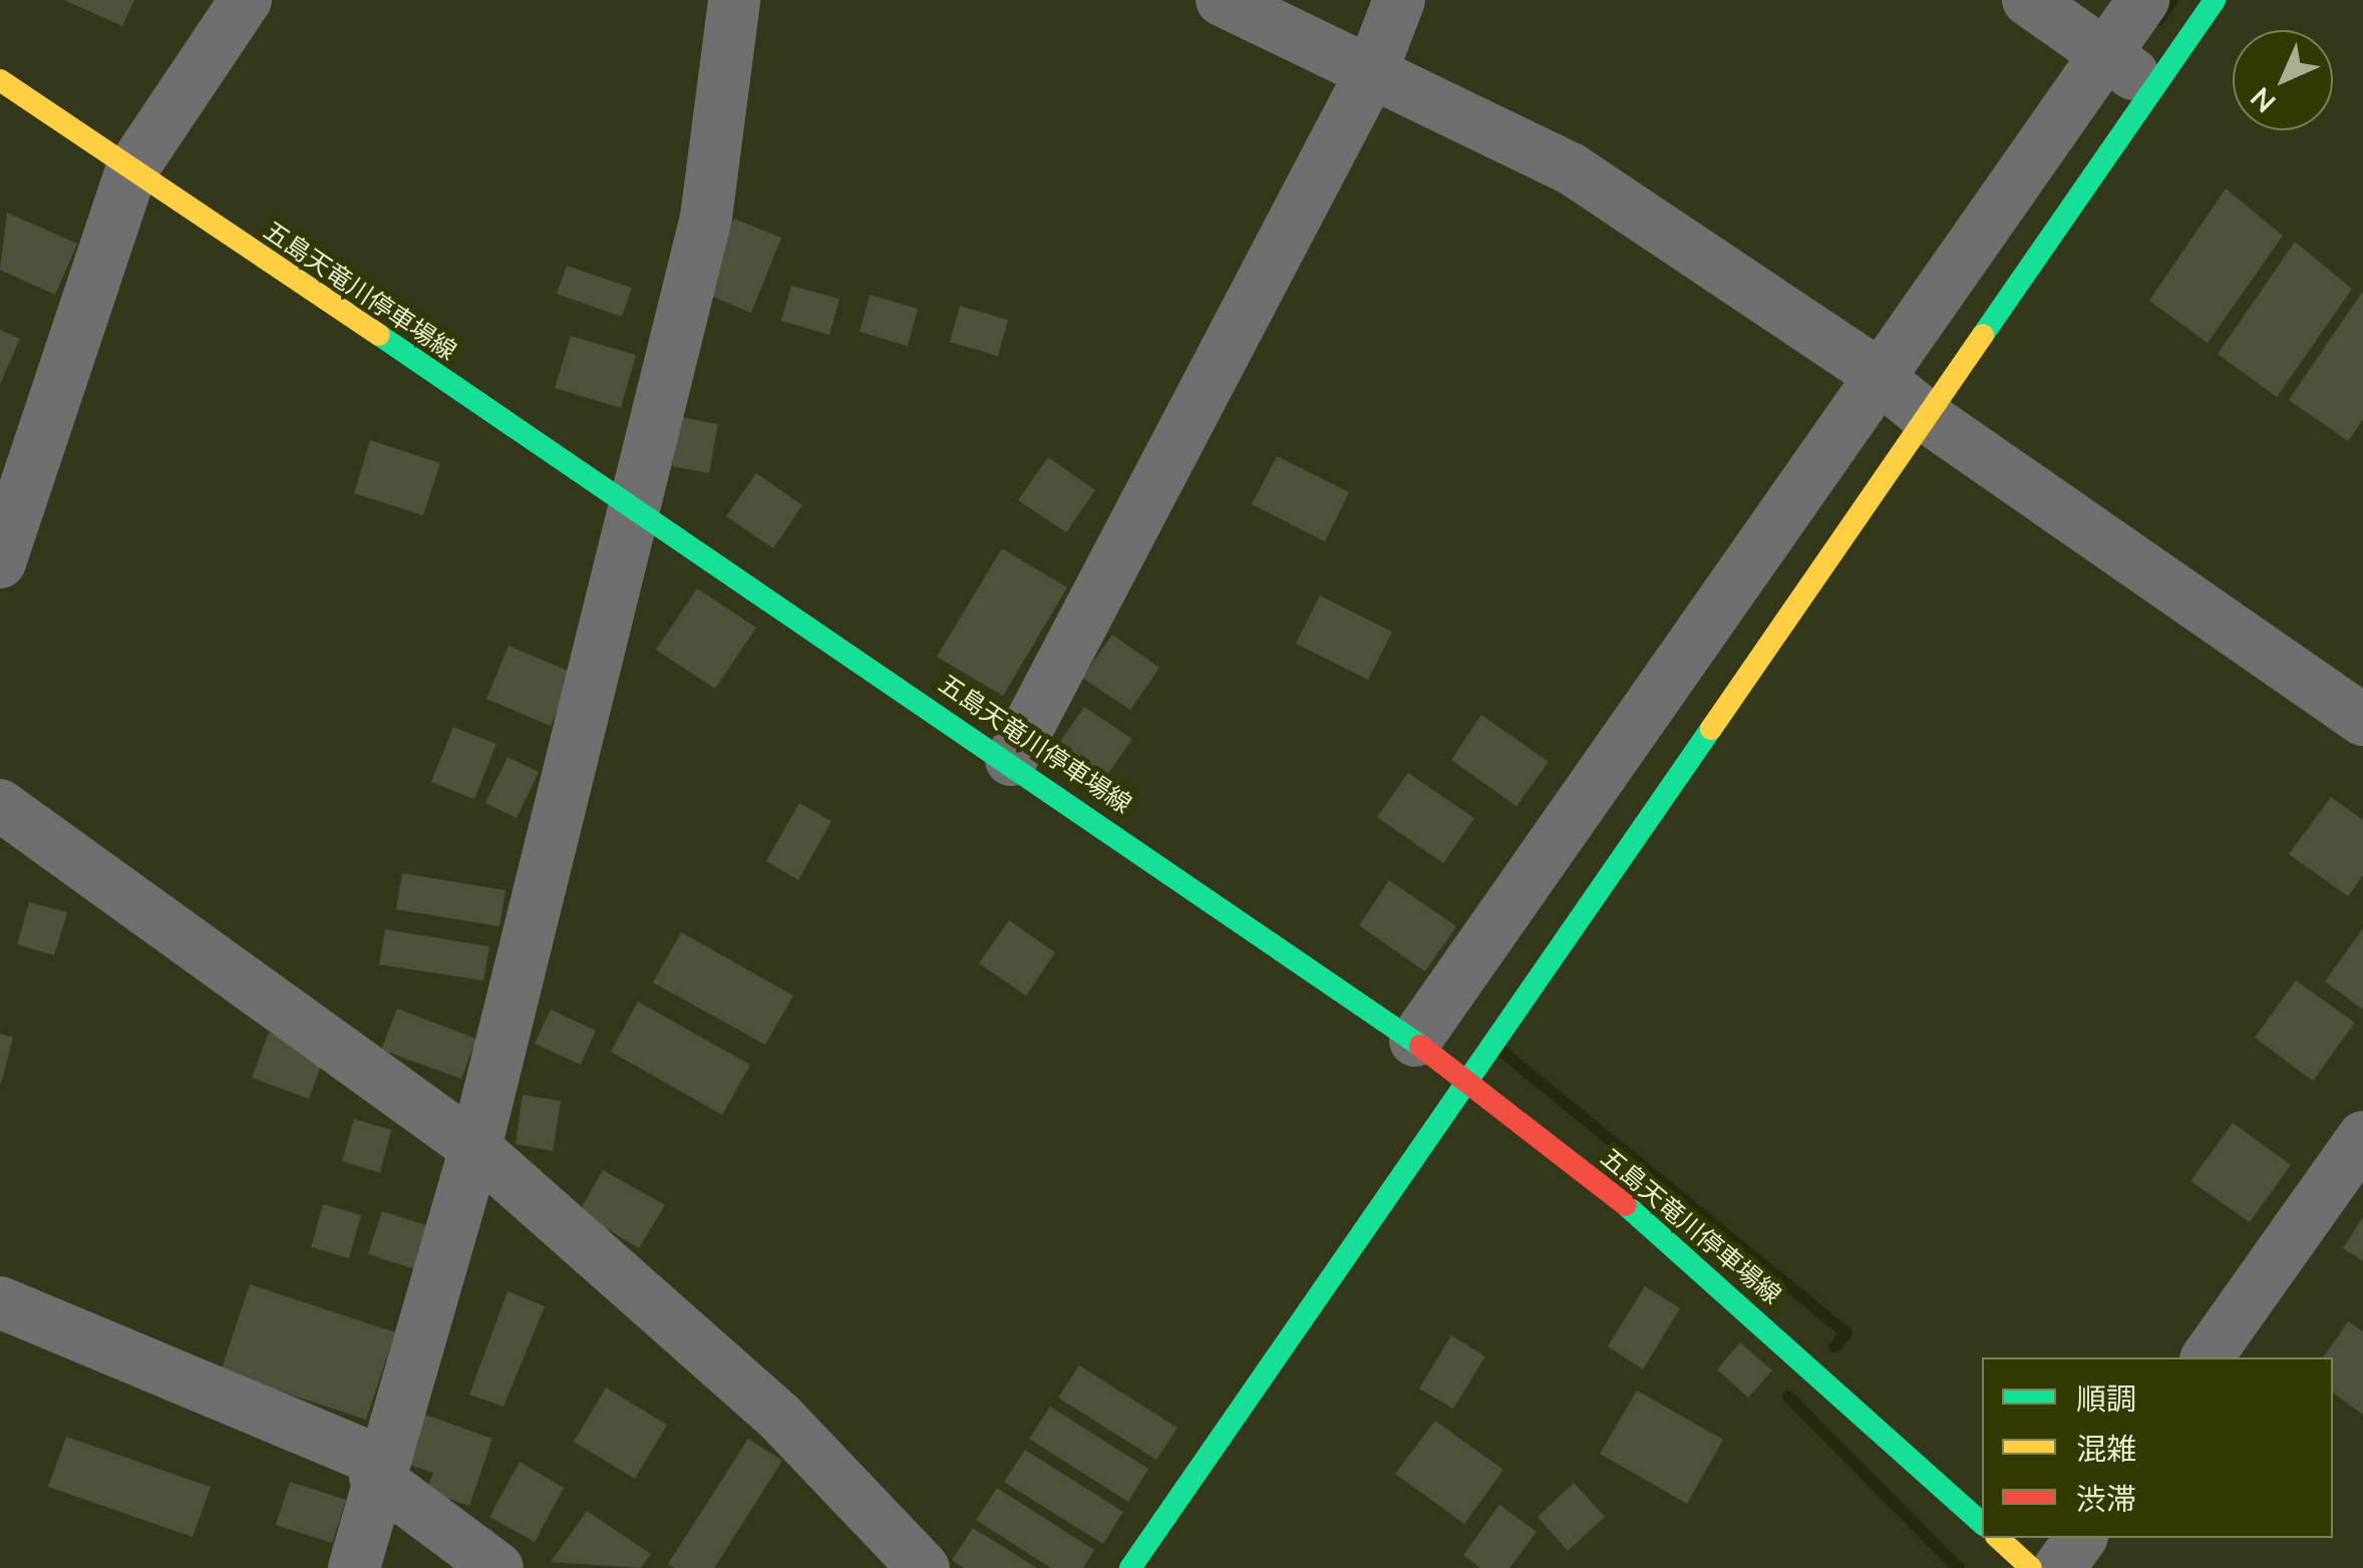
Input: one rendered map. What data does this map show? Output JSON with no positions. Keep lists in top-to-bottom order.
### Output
{
  "streets": {
    "main road": ["五島天竜川停車場線"]
  },
  "legend": ["順調", "混雑", "渋滞"],
  "north": "bottom left"
}
